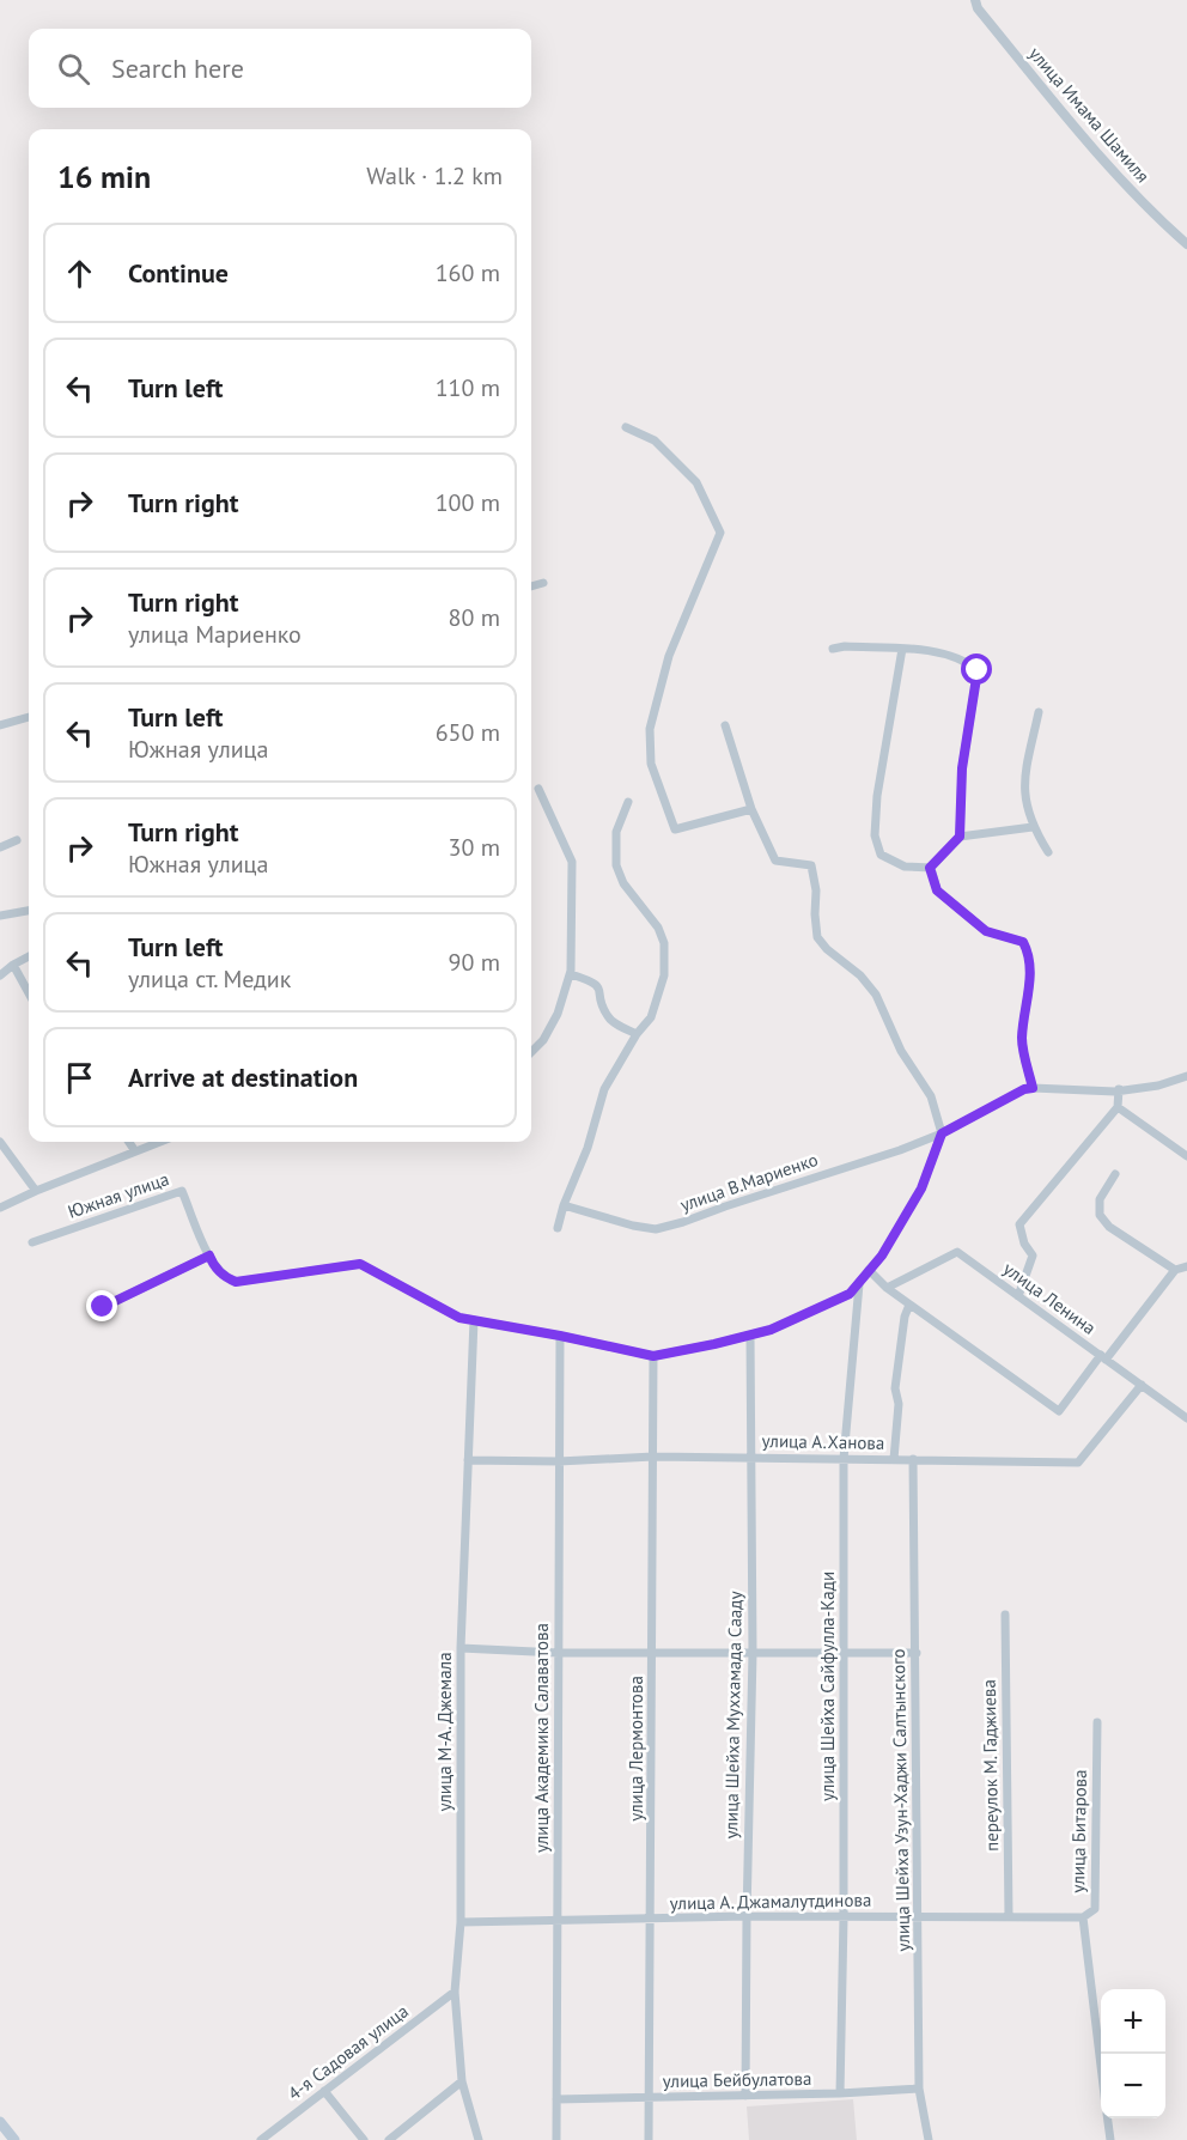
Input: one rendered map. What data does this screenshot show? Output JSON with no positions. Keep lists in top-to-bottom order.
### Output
{
  "streets": {
    "street": [
      "улица Имама Шамиля",
      "улица В.Мариенко",
      "Южная улица",
      "улица Ленина",
      "улица А.Ханова",
      "улица Шейха Сайфулла-Кади",
      "улица Шейха Муххамада Сааду",
      "улица М-А. Джемала",
      "улица Академика Салаватова",
      "улица Лермонтова",
      "переулок М. Гаджиева",
      "улица Шейха Узун-Хаджи Салтынского",
      "улица Битарова",
      "улица А. Джамалутдинова",
      "4-я Садовая улица",
      "улица Бейбулатова"
    ]
  },
  "crossings": [
    ["улица В.Мариенко", "Южная улица"],
    ["Южная улица", "улица Шейха Сайфулла-Кади"],
    ["Южная улица", "улица Шейха Муххамада Сааду"],
    ["Южная улица", "улица М-А. Джемала"],
    ["Южная улица", "улица Академика Салаватова"],
    ["Южная улица", "улица Лермонтова"],
    ["улица Ленина", "улица А.Ханова"],
    ["улица А.Ханова", "улица Шейха Сайфулла-Кади"],
    ["улица А.Ханова", "улица Шейха Муххамада Сааду"],
    ["улица А.Ханова", "улица М-А. Джемала"],
    ["улица А.Ханова", "улица Академика Салаватова"],
    ["улица А.Ханова", "улица Лермонтова"],
    ["улица А.Ханова", "улица Шейха Узун-Хаджи Салтынского"],
    ["улица Шейха Сайфулла-Кади", "улица А. Джамалутдинова"],
    ["улица Шейха Сайфулла-Кади", "улица Бейбулатова"],
    ["улица Шейха Муххамада Сааду", "улица А. Джамалутдинова"],
    ["улица Шейха Муххамада Сааду", "улица Бейбулатова"],
    ["улица М-А. Джемала", "улица А. Джамалутдинова"],
    ["улица М-А. Джемала", "4-я Садовая улица"],
    ["улица Академика Салаватова", "улица А. Джамалутдинова"],
    ["улица Академика Салаватова", "улица Бейбулатова"],
    ["улица Лермонтова", "улица А. Джамалутдинова"],
    ["улица Лермонтова", "улица Бейбулатова"],
    ["переулок М. Гаджиева", "улица А. Джамалутдинова"],
    ["улица Шейха Узун-Хаджи Салтынского", "улица А. Джамалутдинова"],
    ["улица Шейха Узун-Хаджи Салтынского", "улица Бейбулатова"],
    ["улица Битарова", "улица А. Джамалутдинова"]
  ],
  "page": {
    "search": "Search here",
    "heading": ["16 min", "Walk · 1.2 km"],
    "list": [
      ["Continue", "160 m"],
      ["Turn left", "110 m"],
      ["Turn right", "100 m"],
      ["Turn right", "улица Мариенко", "80 m"],
      ["Turn left", "Южная улица", "650 m"],
      ["Turn right", "Южная улица", "30 m"],
      ["Turn left", "улица ст. Медик", "90 m"],
      "Arrive at destination"
    ],
    "map_buttons": ["+", "−"]
  }
}
